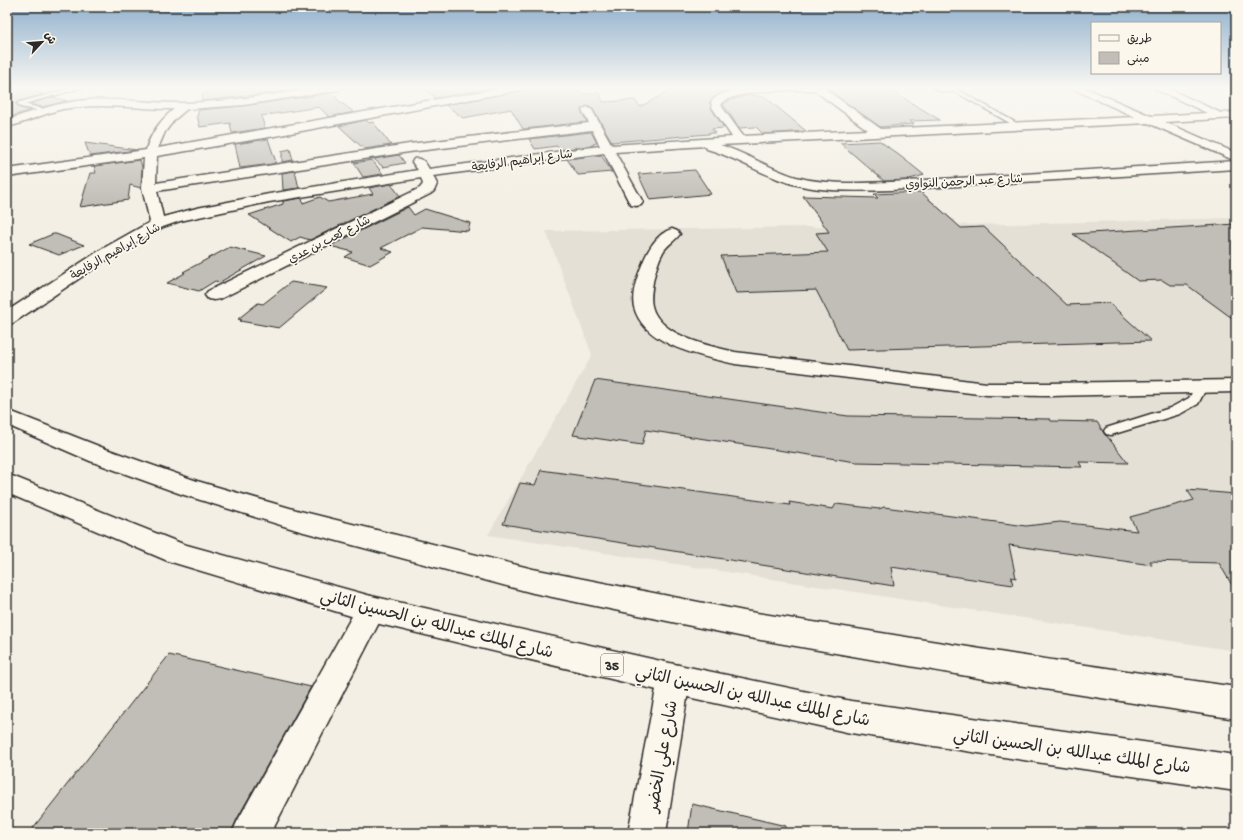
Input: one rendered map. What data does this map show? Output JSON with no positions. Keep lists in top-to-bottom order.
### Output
{
  "streets": {
    "main road": [
      "شارع إبراهيم الرفايعة",
      "شارع عبد الرحمن النواوي",
      "شارع كعب بن عدي",
      "شارع الملك عبدالله بن الحسين الثاني",
      "35",
      "شارع علي الخضر"
    ]
  },
  "crossings": [
    ["شارع إبراهيم الرفايعة", "شارع عبد الرحمن النواوي"],
    ["شارع إبراهيم الرفايعة", "شارع كعب بن عدي"],
    ["شارع الملك عبدالله بن الحسين الثاني", "شارع علي الخضر"]
  ],
  "legend": ["طريق", "مبنى"],
  "north": "top right"
}
